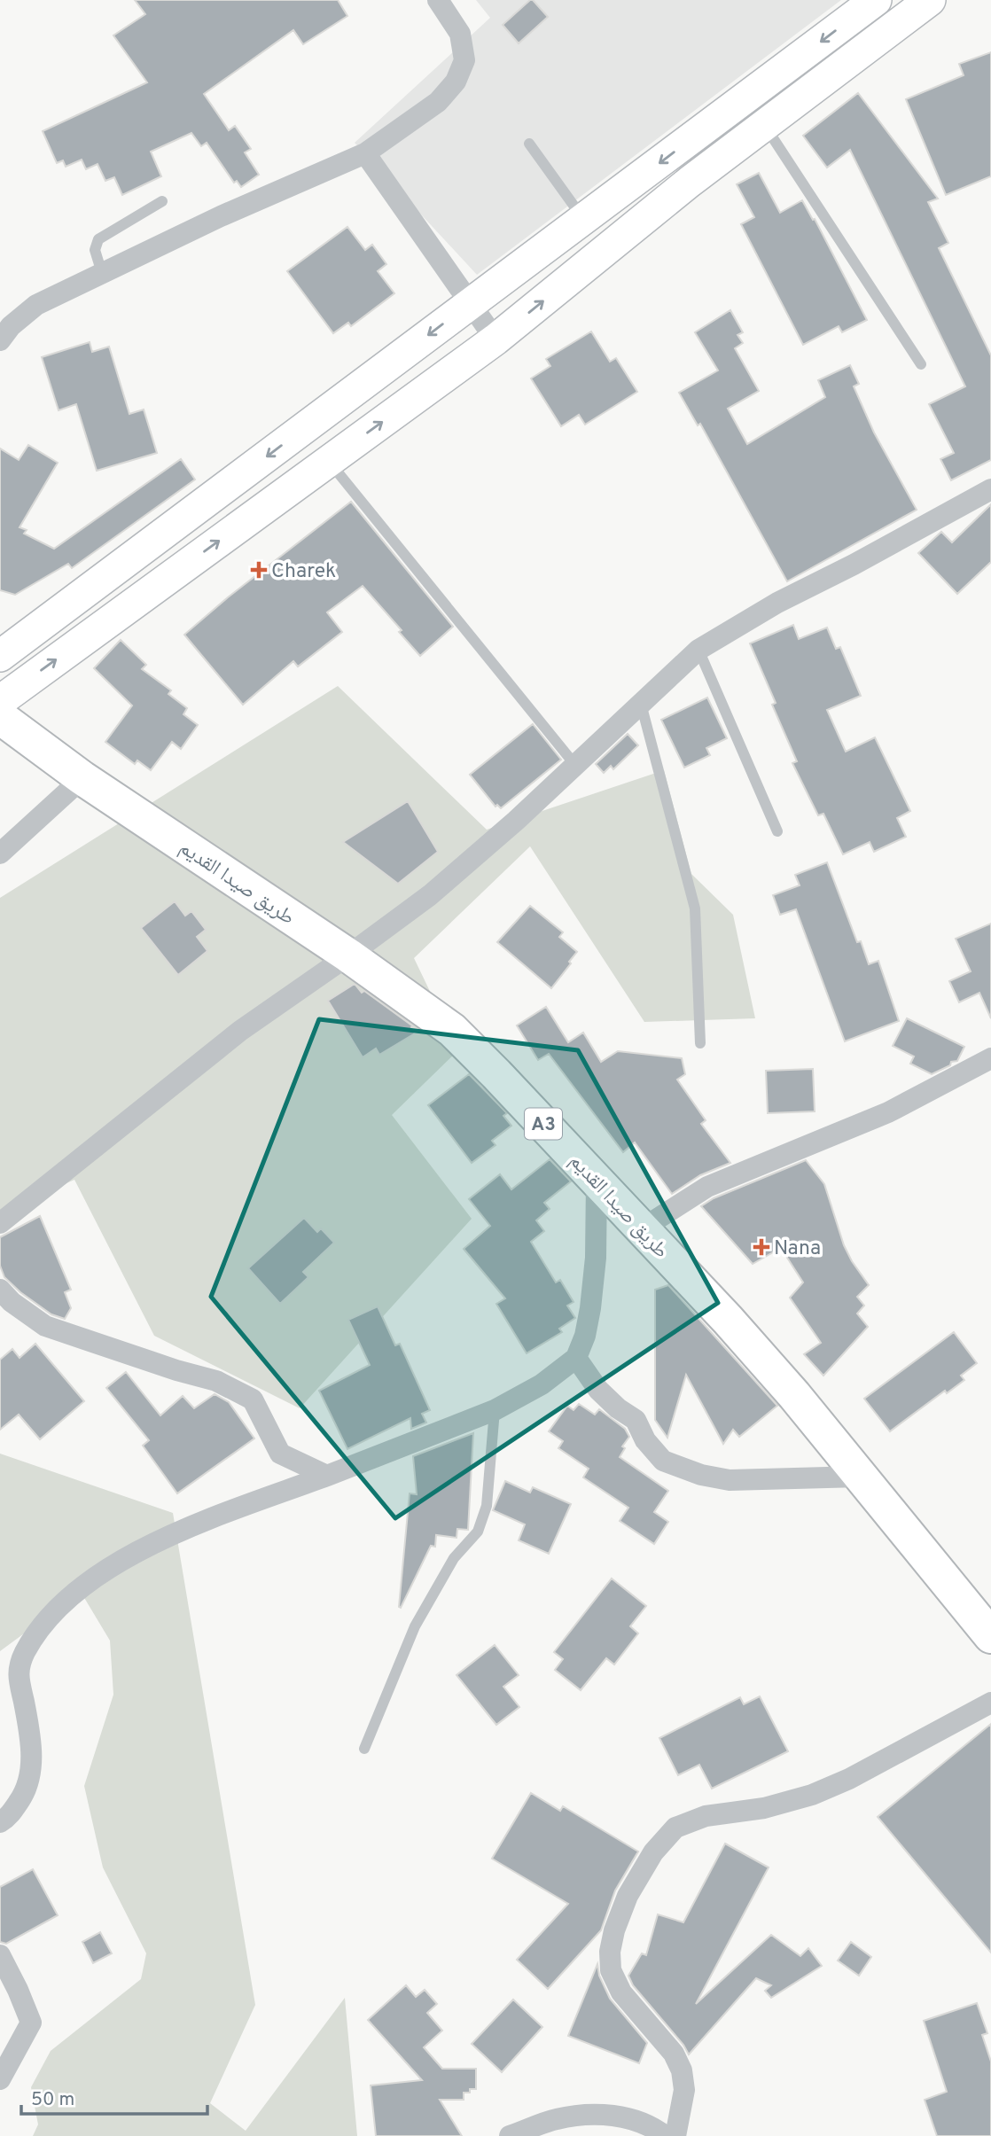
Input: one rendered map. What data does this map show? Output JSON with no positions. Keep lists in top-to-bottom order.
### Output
{
  "streets": {
    "highway": ["طريق صيدا القديم", "A3"]
  },
  "places": {
    "health": ["Charek", "Nana"]
  },
  "scale_bar": "50 m"
}
